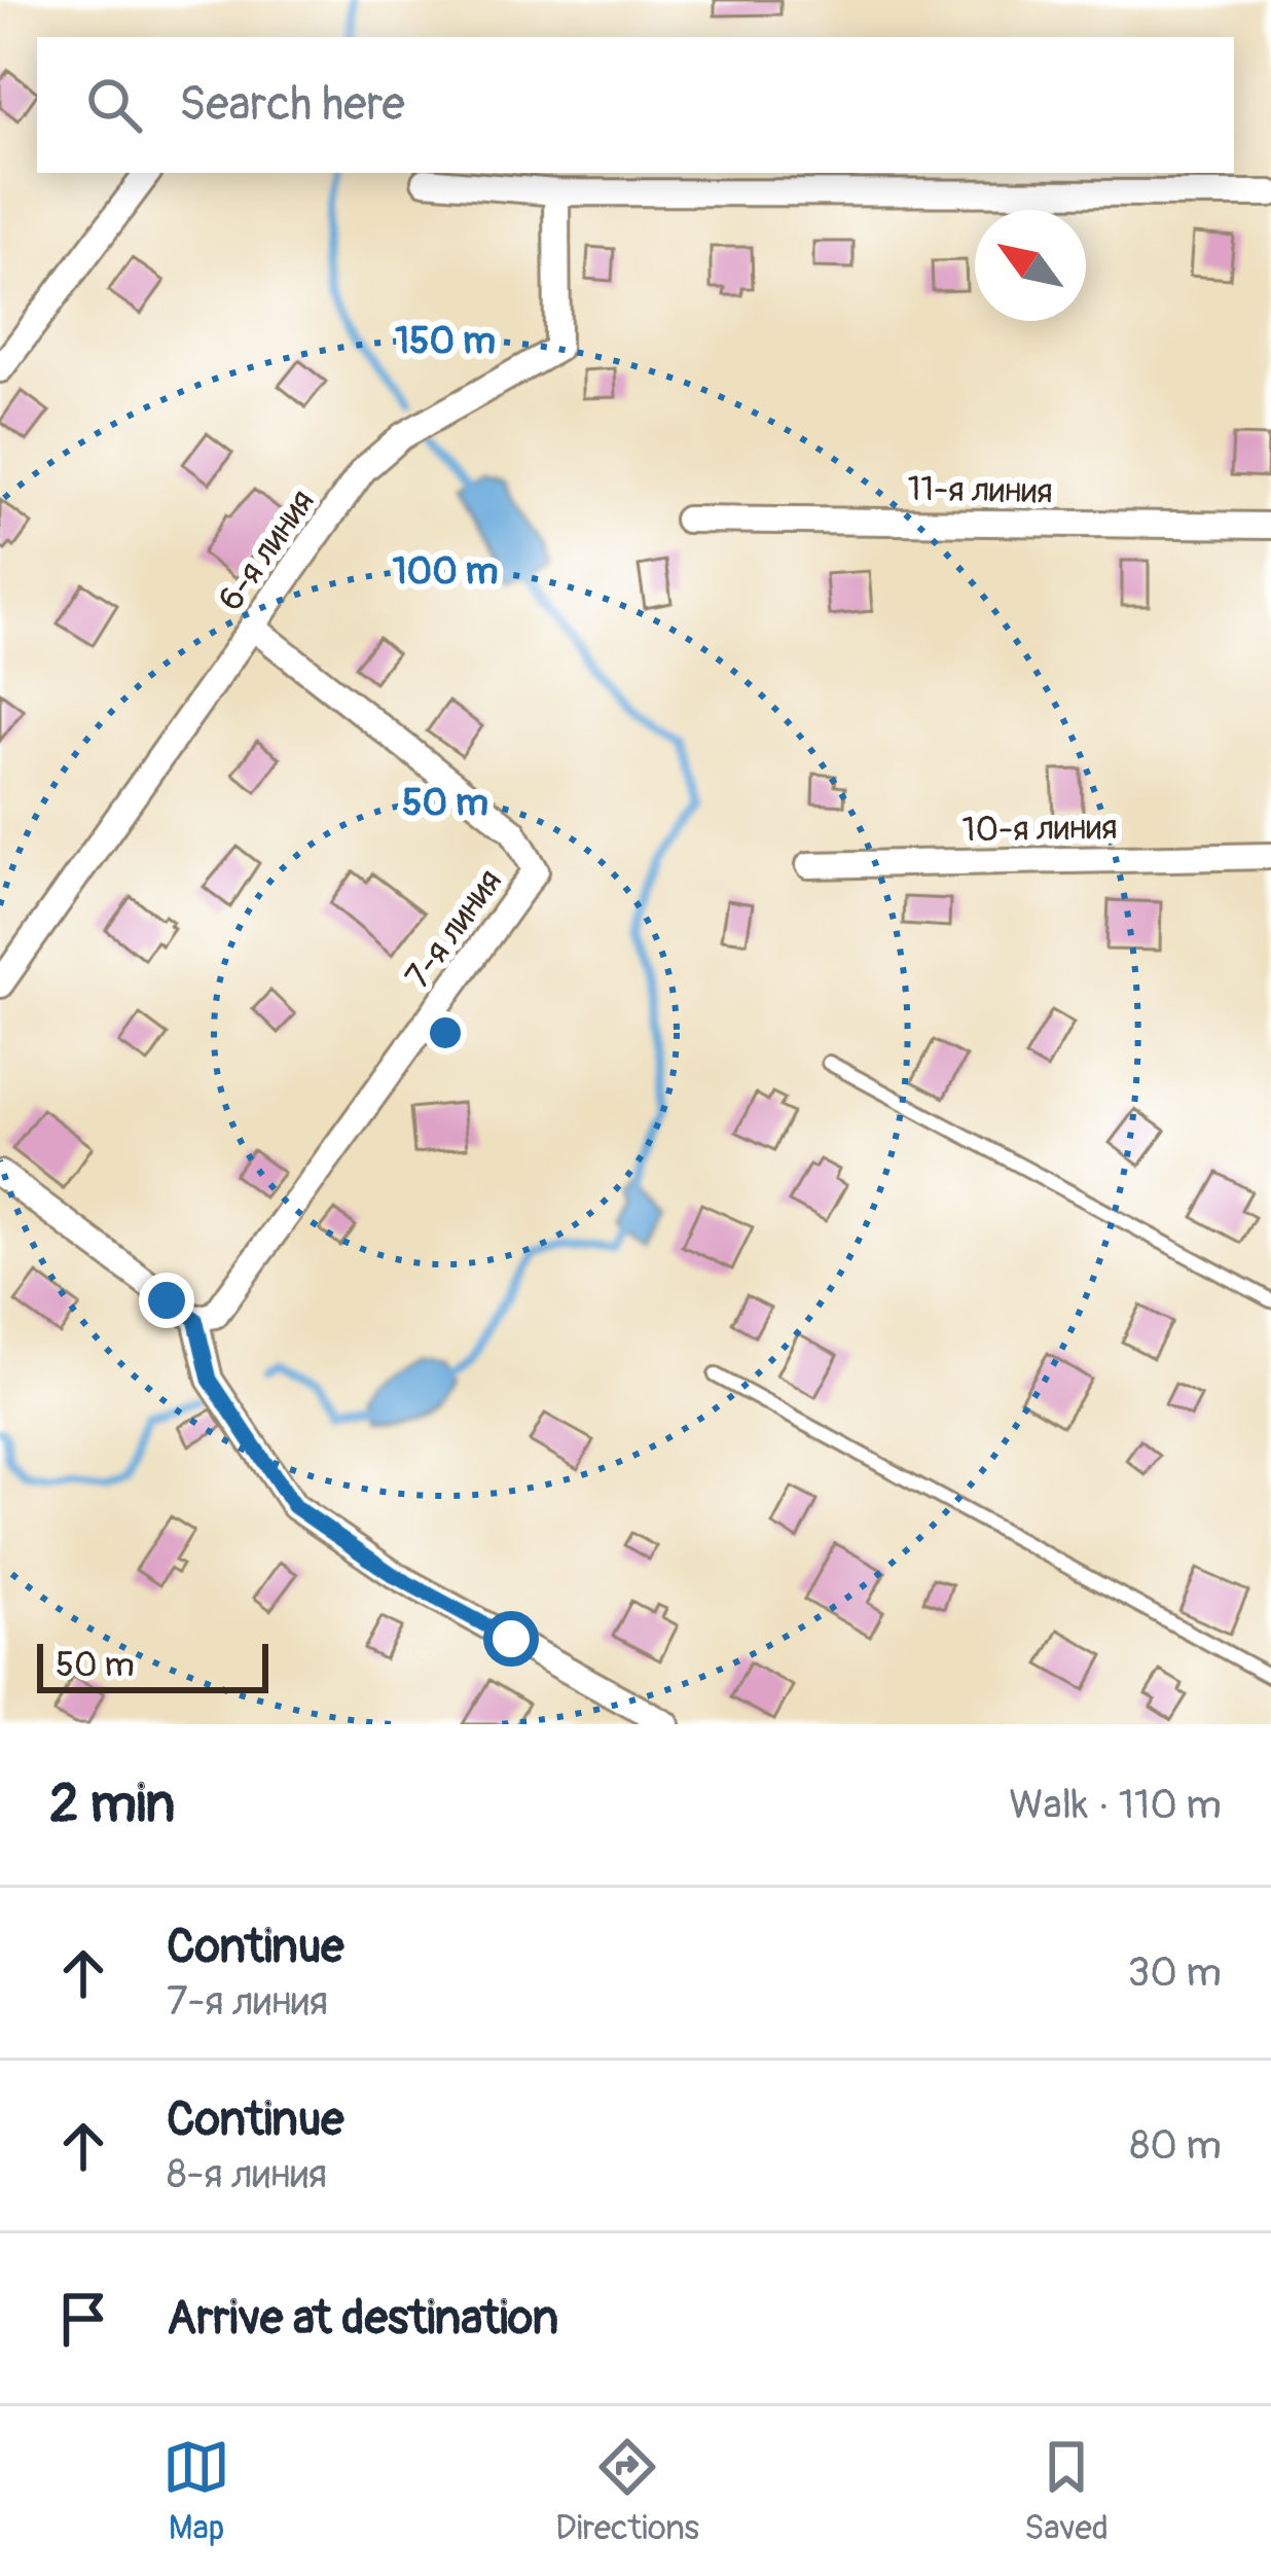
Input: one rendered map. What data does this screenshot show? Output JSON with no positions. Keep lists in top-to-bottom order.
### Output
{
  "streets": {
    "street": [
      "11-я линия",
      "6-я линия",
      "10-я линия",
      "7-я линия"
    ]
  },
  "crossings": [
    ["6-я линия", "7-я линия"]
  ],
  "scale_bar": "50 m",
  "north": "top left",
  "page": {
    "search": "Search here",
    "scale": "50 m",
    "heading": ["2 min", "Walk · 110 m"],
    "list": [
      ["Continue", "7-я линия", "30 m"],
      ["Continue", "8-я линия", "80 m"],
      "Arrive at destination"
    ],
    "nav": ["Map", "Directions", "Saved"]
  },
  "rings": ["150 m", "100 m", "50 m"]
}
